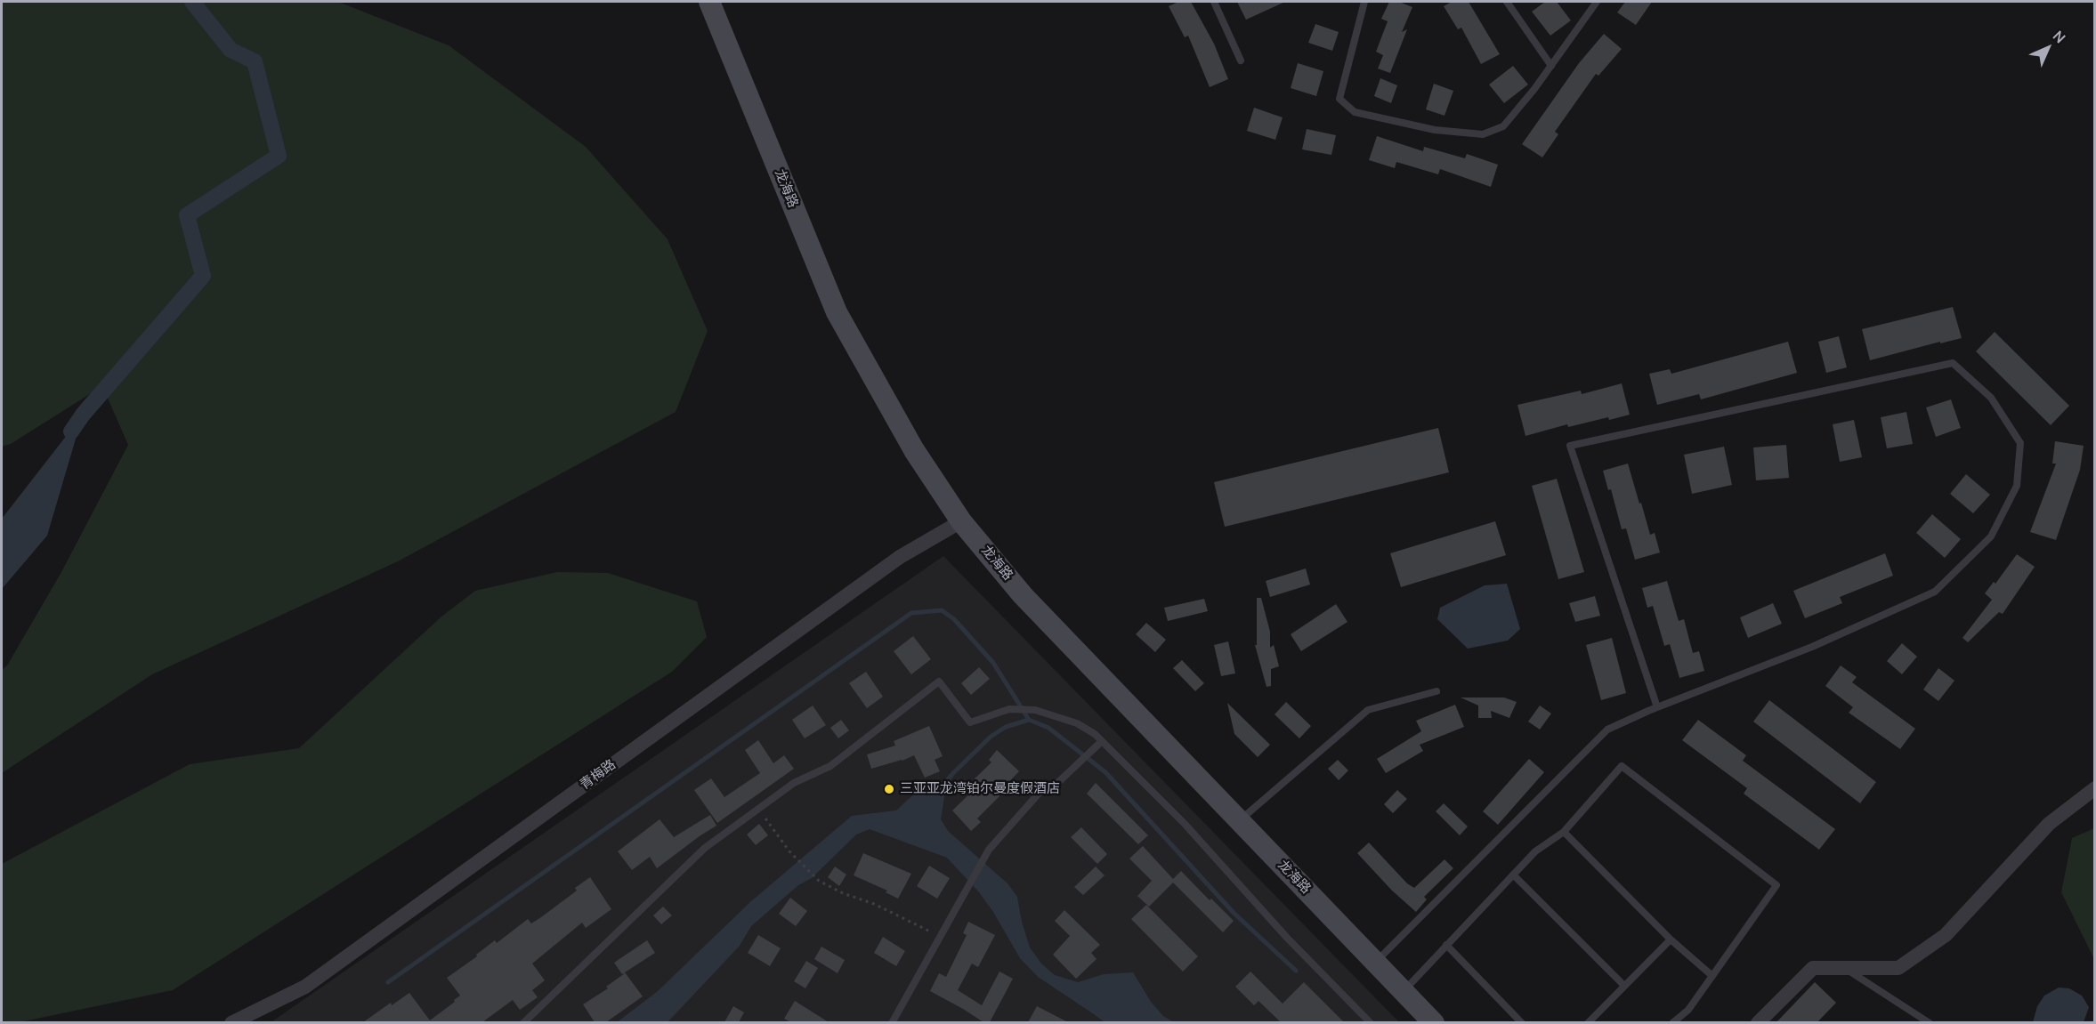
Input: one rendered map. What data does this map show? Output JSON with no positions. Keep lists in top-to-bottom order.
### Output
{
  "streets": {
    "street": ["龙海路", "青梅路"]
  },
  "crossings": [
    ["龙海路", "青梅路"]
  ],
  "places": ["三亚亚龙湾铂尔曼度假酒店"],
  "north": "top right"
}
